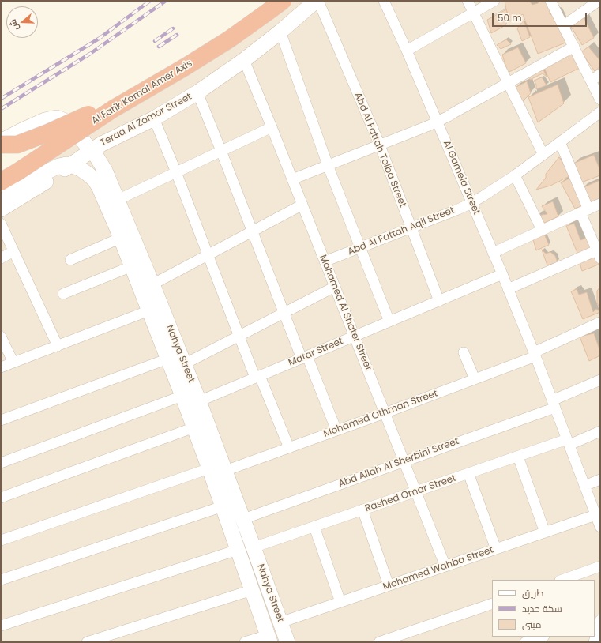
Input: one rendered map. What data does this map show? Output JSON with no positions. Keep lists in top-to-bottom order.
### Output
{
  "streets": {
    "highway": ["Al Farik Kamal Amer Axis"],
    "main road": ["Teraa Al Zomor Street", "Nahya Street"],
    "street": [
      "Abd Al Fattah Tolba Street",
      "Al Gameia Street",
      "Abd Al Fattah Aqil Street",
      "Mohamed Al Shater Street",
      "Matar Street",
      "Mohamed Othman Street",
      "Abd Allah Al Sherbini Street",
      "Rashed Omar Street",
      "Mohamed Wahba Street"
    ]
  },
  "crossings": [
    ["Al Farik Kamal Amer Axis", "Nahya Street"],
    ["Teraa Al Zomor Street", "Abd Al Fattah Tolba Street"],
    ["Teraa Al Zomor Street", "Mohamed Al Shater Street"],
    ["Teraa Al Zomor Street", "Nahya Street"],
    ["Abd Al Fattah Tolba Street", "Abd Al Fattah Aqil Street"],
    ["Abd Al Fattah Tolba Street", "Matar Street"],
    ["Al Gameia Street", "Abd Al Fattah Aqil Street"],
    ["Al Gameia Street", "Matar Street"],
    ["Al Gameia Street", "Mohamed Othman Street"],
    ["Al Gameia Street", "Abd Allah Al Sherbini Street"],
    ["Al Gameia Street", "Rashed Omar Street"],
    ["Al Gameia Street", "Mohamed Wahba Street"],
    ["Abd Al Fattah Aqil Street", "Mohamed Al Shater Street"],
    ["Mohamed Al Shater Street", "Matar Street"],
    ["Mohamed Al Shater Street", "Mohamed Othman Street"],
    ["Mohamed Al Shater Street", "Abd Allah Al Sherbini Street"],
    ["Mohamed Al Shater Street", "Rashed Omar Street"],
    ["Mohamed Al Shater Street", "Mohamed Wahba Street"],
    ["Matar Street", "Nahya Street"],
    ["Nahya Street", "Mohamed Othman Street"],
    ["Nahya Street", "Abd Allah Al Sherbini Street"],
    ["Nahya Street", "Rashed Omar Street"],
    ["Nahya Street", "Mohamed Wahba Street"]
  ],
  "legend": ["طريق", "سكة حديد", "مبنى"],
  "scale_bar": "50 m",
  "north": "left"
}
